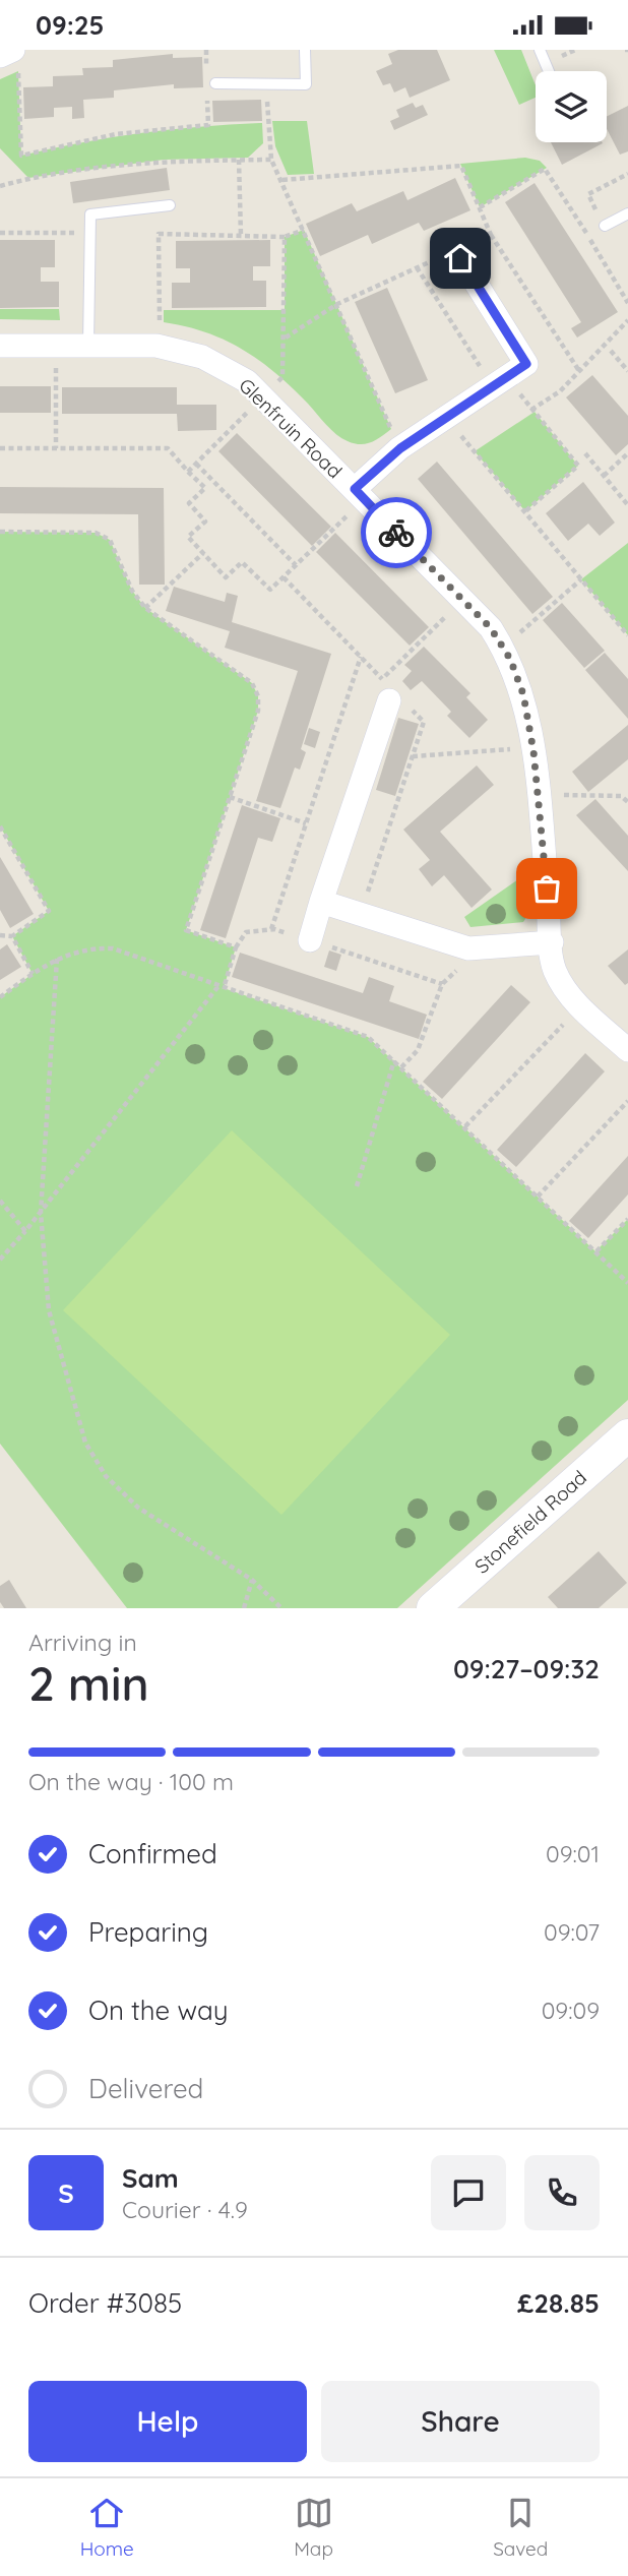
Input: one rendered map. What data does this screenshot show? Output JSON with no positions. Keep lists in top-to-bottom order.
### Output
{
  "streets": {
    "street": ["Glenfruin Road", "Stonefield Road"]
  },
  "page": {
    "status": "09:25",
    "heading": ["2 min", "Arriving in", "09:27–09:32"],
    "panel": [
      "Sam",
      "Courier · 4.9",
      "Order #3085",
      "£28.85"
    ],
    "bar": "On the way · 100 m",
    "list": [
      ["Confirmed", "09:01"],
      ["Preparing", "09:07"],
      ["On the way", "09:09"],
      "Delivered"
    ],
    "round": "S",
    "buttons": ["Help", "Share"],
    "tabs": ["Home", "Map", "Saved"]
  }
}
